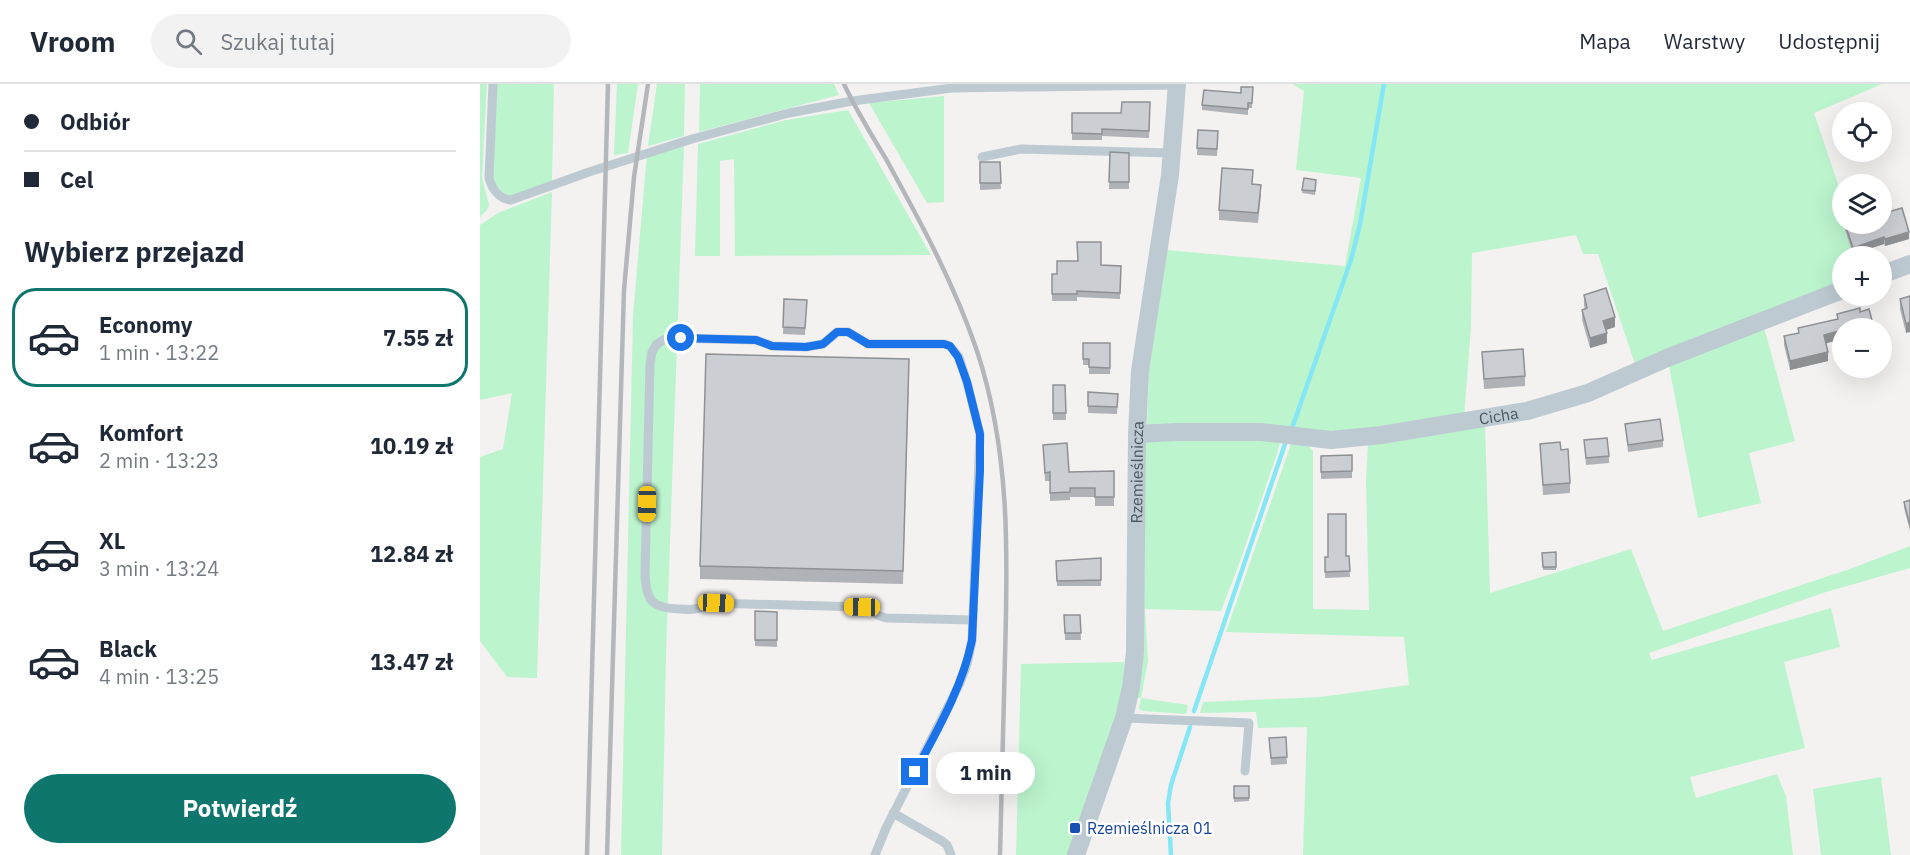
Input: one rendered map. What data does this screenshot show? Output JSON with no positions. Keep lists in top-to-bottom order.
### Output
{
  "streets": {
    "street": ["Cicha", "Rzemieślnicza"]
  },
  "crossings": [
    ["Cicha", "Rzemieślnicza"]
  ],
  "places": {
    "transit": ["Rzemieślnicza 01"]
  },
  "page": {
    "header": "Vroom",
    "search": "Szukaj tutaj",
    "nav": ["Mapa", "Warstwy", "Udostępnij"],
    "banner": ["Odbiór", "Cel"],
    "map_buttons": ["+", "−"],
    "heading": "Wybierz przejazd",
    "list": [
      {
        "name": "Economy",
        "note": "1 min · 13:22",
        "value": "7.55 zł"
      },
      {
        "name": "Komfort",
        "note": "2 min · 13:23",
        "value": "10.19 zł"
      },
      {
        "name": "XL",
        "note": "3 min · 13:24",
        "value": "12.84 zł"
      },
      {
        "name": "Black",
        "note": "4 min · 13:25",
        "value": "13.47 zł"
      }
    ],
    "bubble": "1 min",
    "buttons": "Potwierdź"
  }
}
